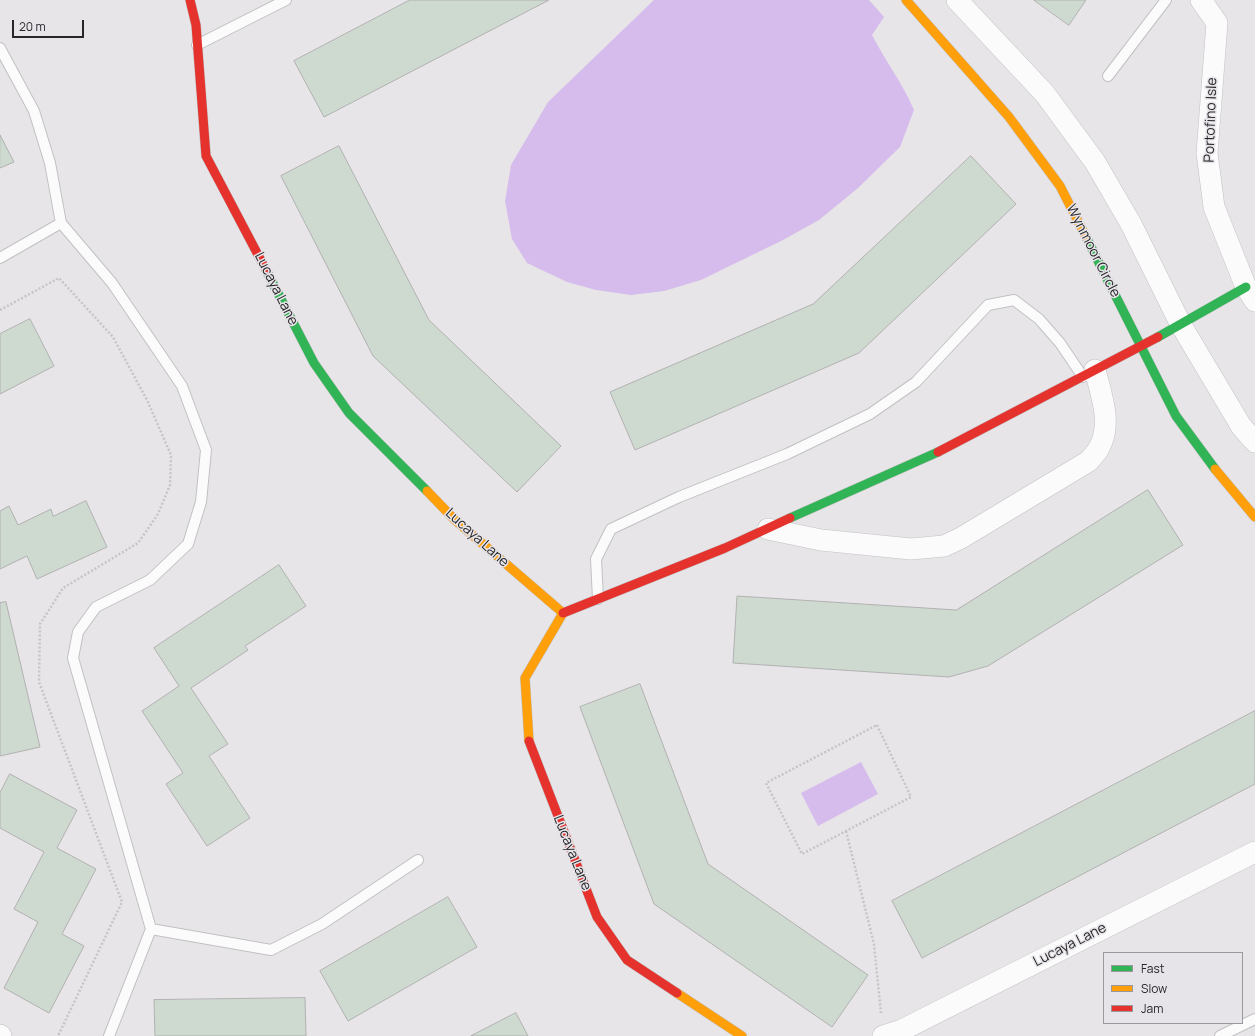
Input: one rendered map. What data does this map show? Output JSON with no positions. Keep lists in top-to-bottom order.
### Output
{
  "streets": {
    "street": ["Portofino Isle", "Wynmoor Circle", "Lucaya Lane"]
  },
  "crossings": [
    ["Portofino Isle", "Wynmoor Circle"],
    ["Portofino Isle", "Lucaya Lane"]
  ],
  "legend": ["Fast", "Slow", "Jam"],
  "scale_bar": "20 m"
}
